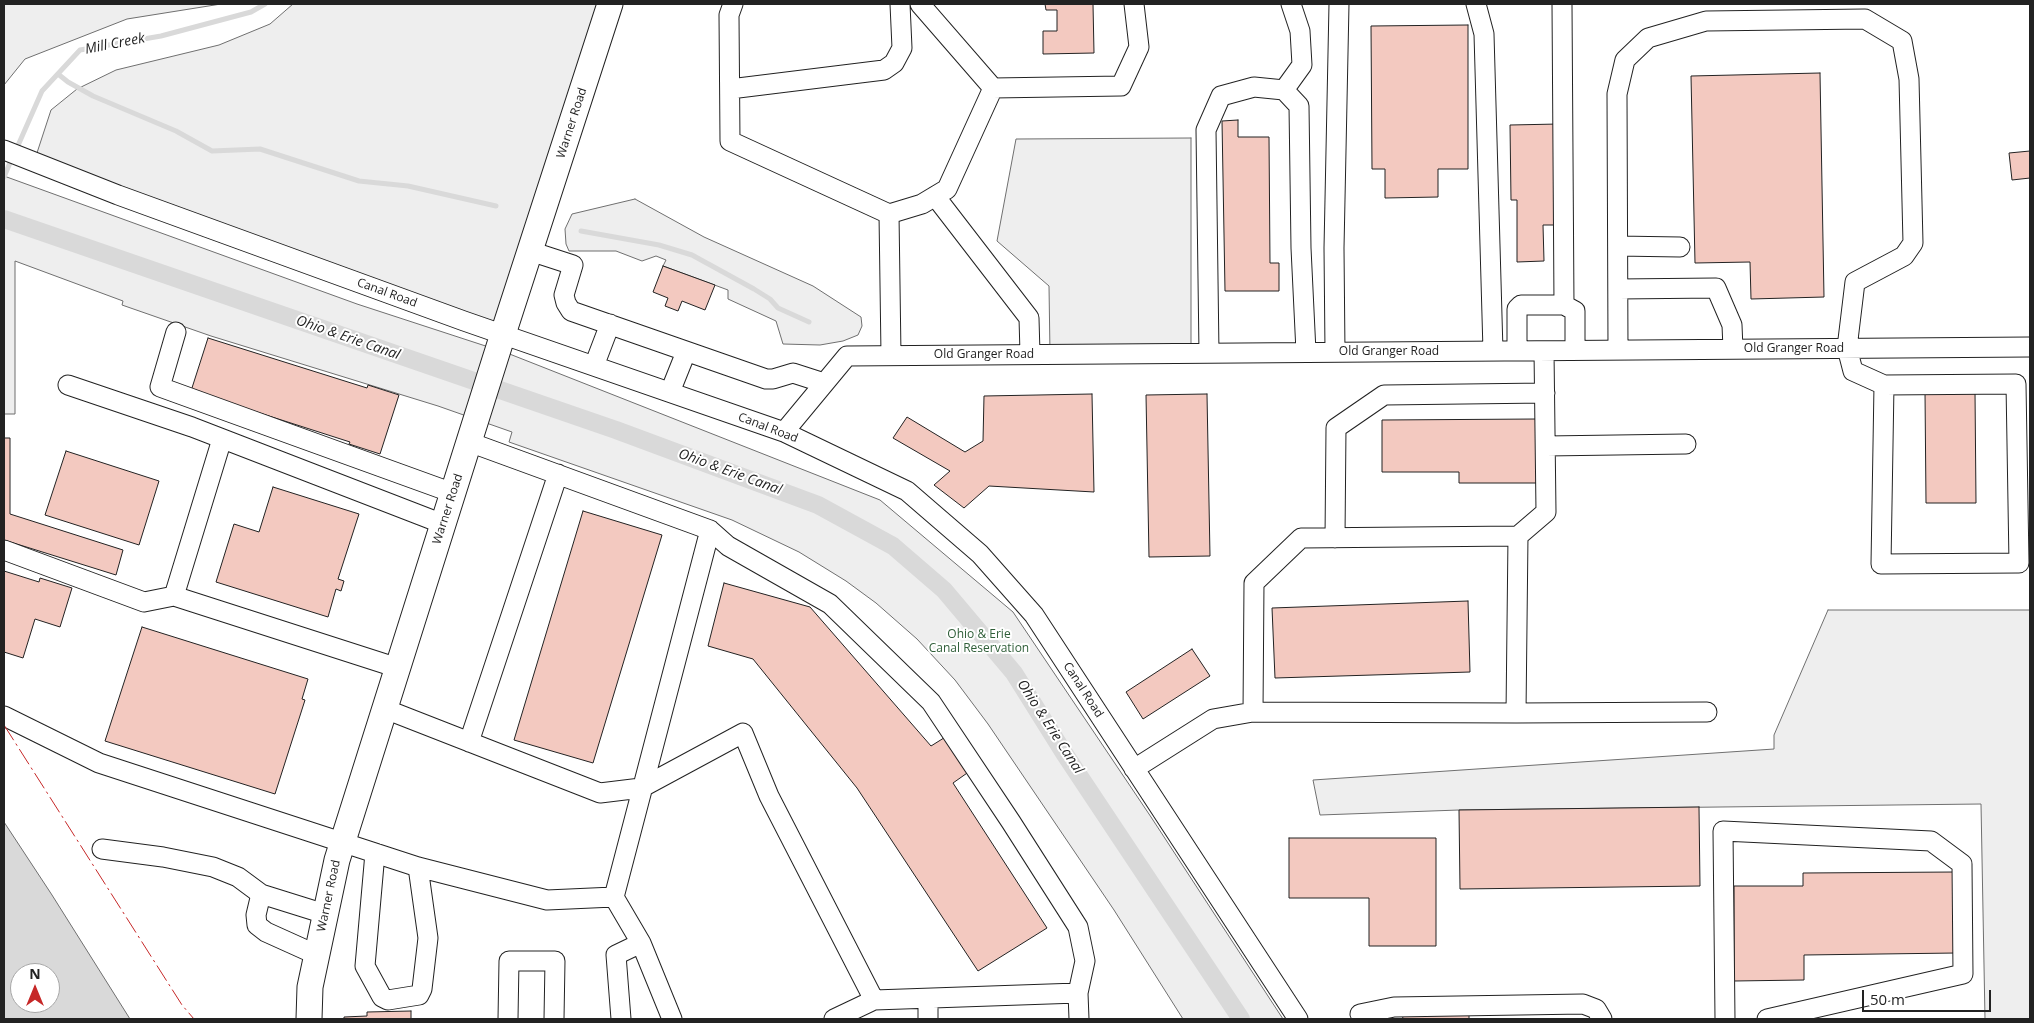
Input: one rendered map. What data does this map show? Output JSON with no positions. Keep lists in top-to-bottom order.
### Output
{
  "streets": {
    "main road": ["Warner Road"],
    "street": ["Canal Road", "Old Granger Road"]
  },
  "crossings": [
    ["Warner Road", "Canal Road"],
    ["Canal Road", "Old Granger Road"]
  ],
  "water": ["Mill Creek", "Ohio & Erie Canal"],
  "parks": ["Ohio & Erie Canal Reservation"],
  "scale_bar": "50 m",
  "north": "top"
}
